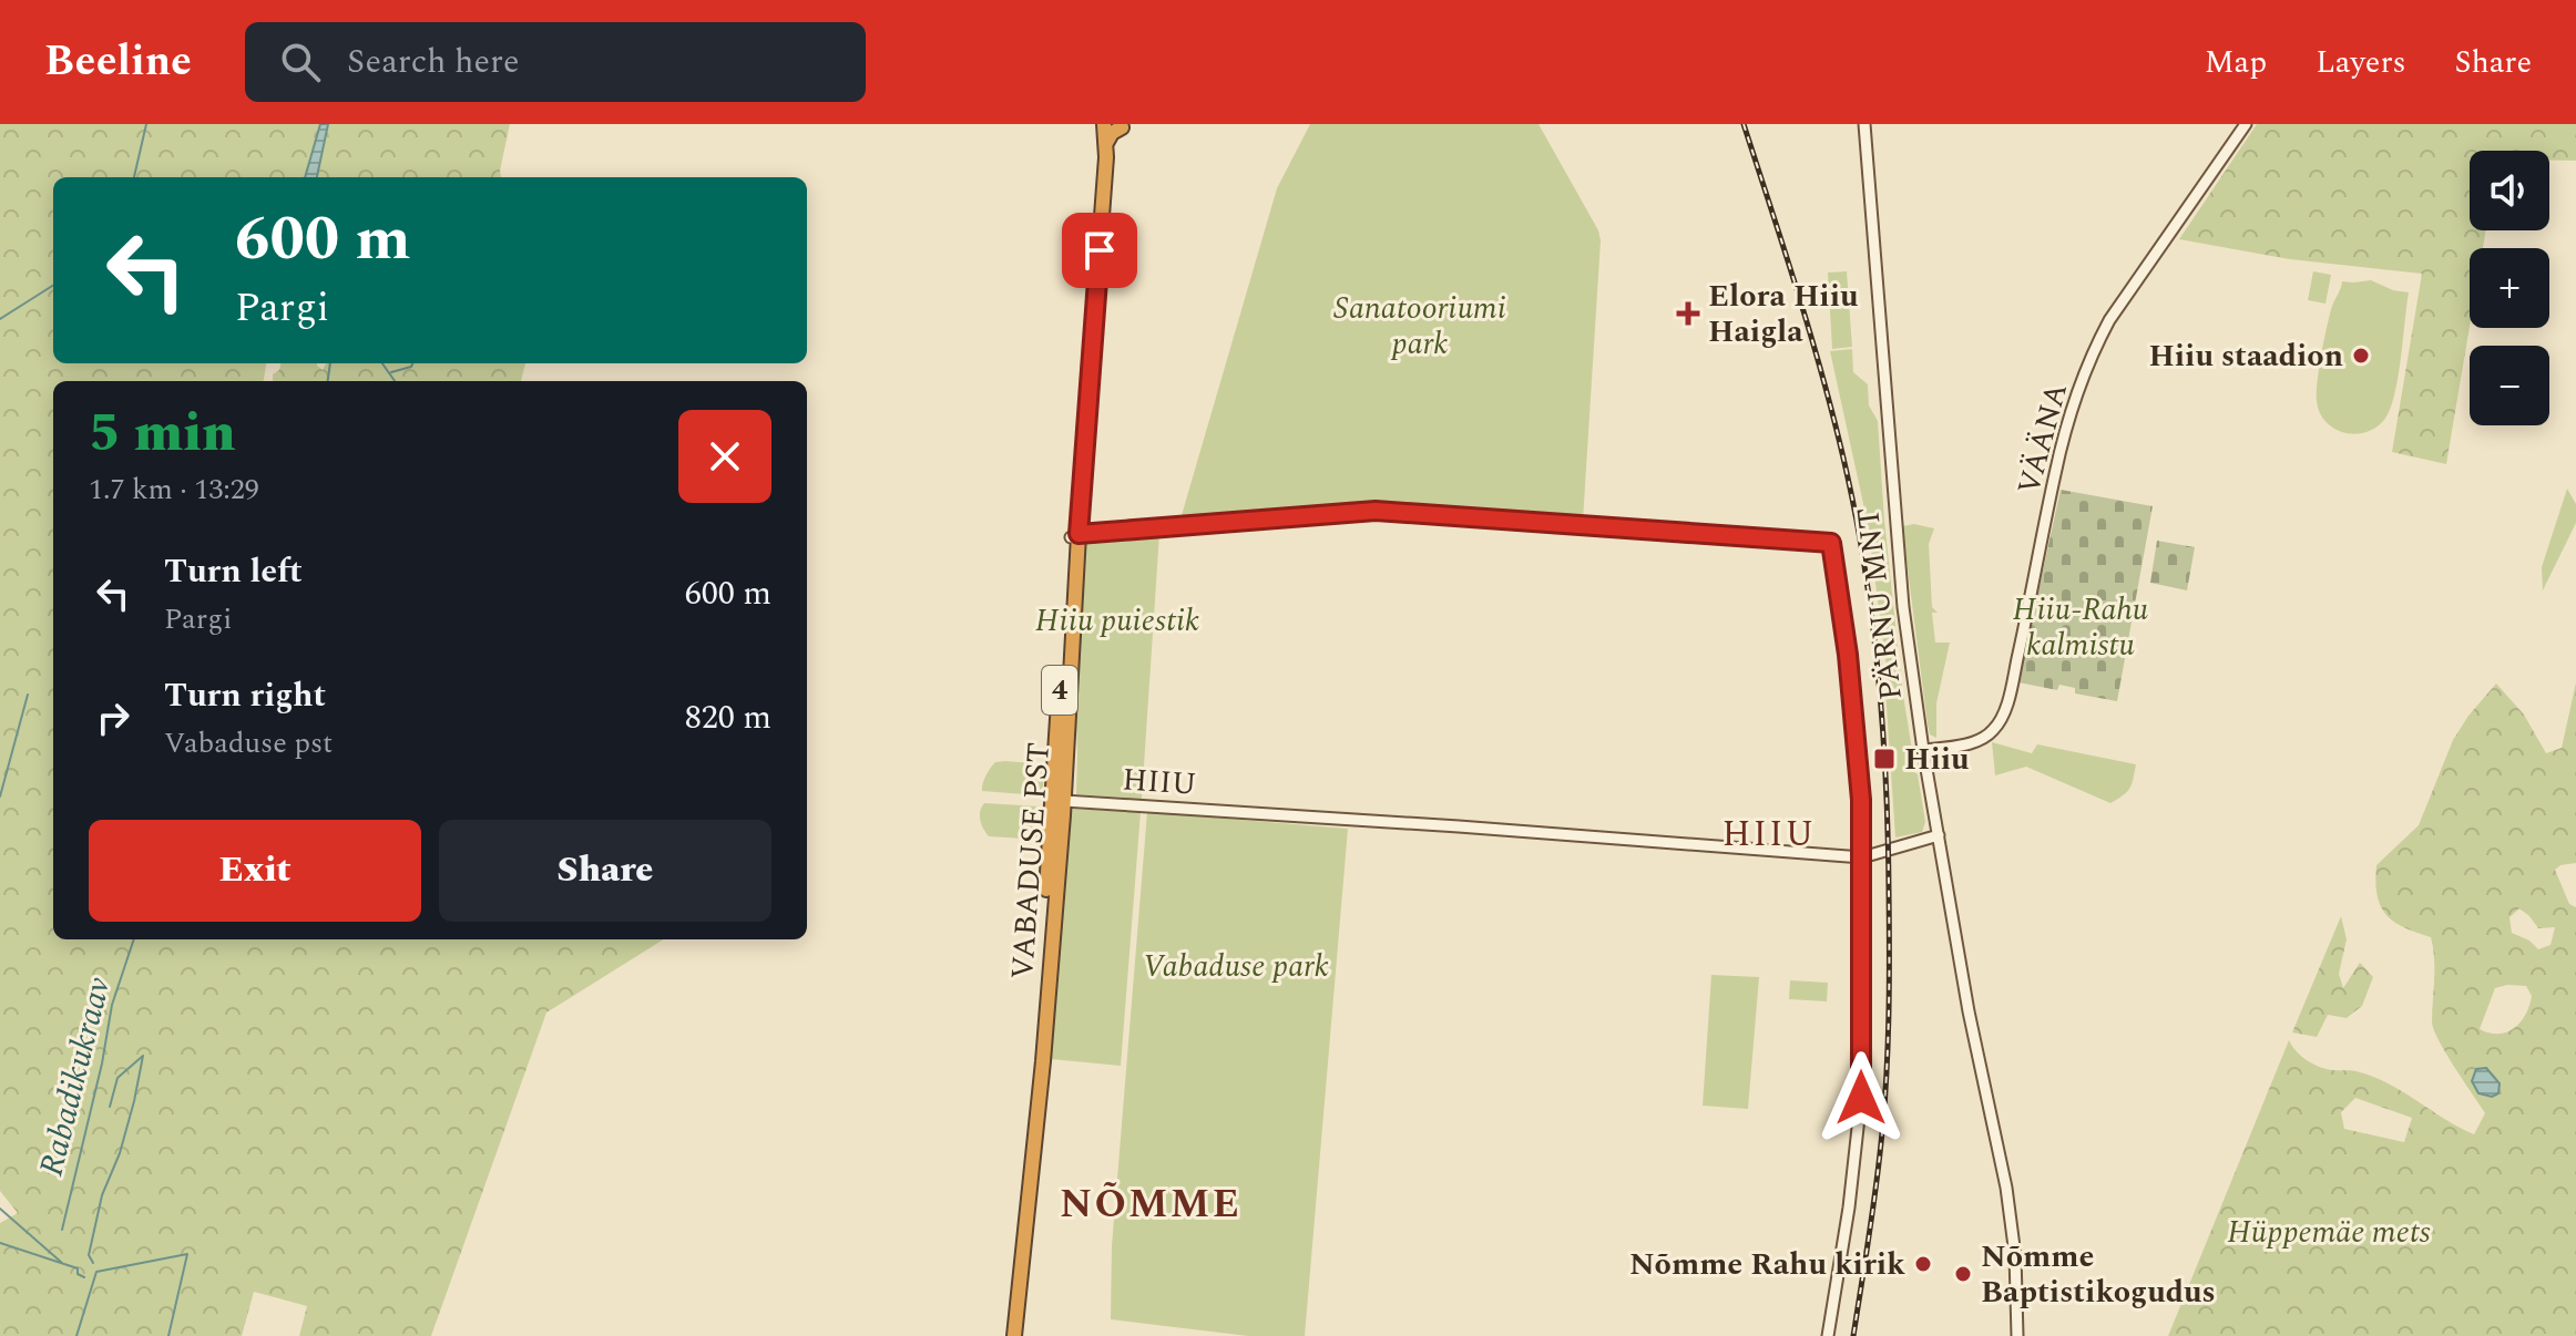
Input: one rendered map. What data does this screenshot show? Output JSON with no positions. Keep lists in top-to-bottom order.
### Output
{
  "streets": {
    "highway": ["4", "VABADUSE PST"],
    "street": ["VÄÄNA", "PÄRNU MNT", "HIIU"]
  },
  "crossings": [
    ["VÄÄNA", "PÄRNU MNT"],
    ["PÄRNU MNT", "HIIU"],
    ["HIIU", "VABADUSE PST"]
  ],
  "districts": ["HIIU", "NÕMME"],
  "water": ["Rabadikukraav"],
  "parks": [
    "Sanatooriumi park",
    "Hiiu-Rahu kalmistu",
    "Hiiu puiestik",
    "Vabaduse park",
    "Hüppemäe mets"
  ],
  "places": {
    "health": ["Elora Hiiu Haigla"],
    "other": ["Hiiu staadion", "Nõmme Rahu kirik", "Nõmme Baptistikogudus"],
    "transit": ["Hiiu"]
  },
  "page": {
    "header": "Beeline",
    "search": "Search here",
    "nav": ["Map", "Layers", "Share"],
    "map_buttons": ["+", "−"],
    "turn": ["600 m", "Pargi"],
    "heading": ["5 min", "1.7 km · 13:29"],
    "list": [
      {
        "name": "Turn left",
        "note": "Pargi",
        "value": "600 m"
      },
      {
        "name": "Turn right",
        "note": "Vabaduse pst",
        "value": "820 m"
      }
    ],
    "buttons": ["Exit", "Share"]
  }
}
